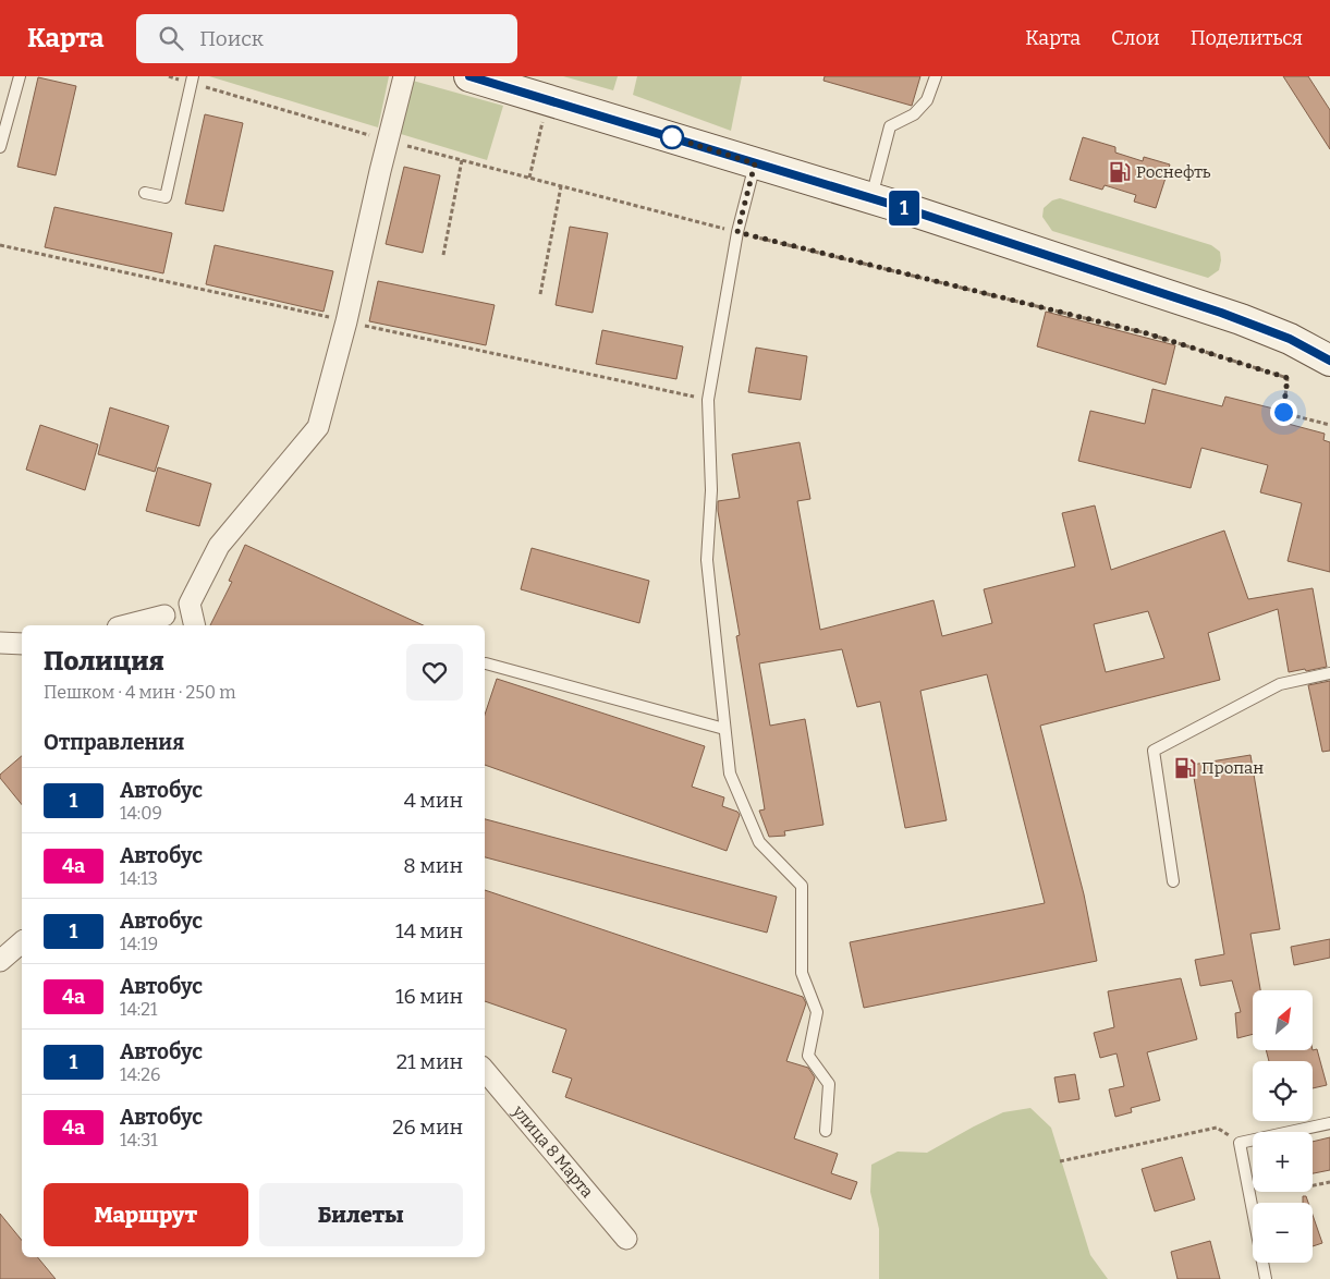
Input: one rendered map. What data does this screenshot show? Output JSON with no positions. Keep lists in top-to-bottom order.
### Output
{
  "streets": {
    "street": ["улица 8 Марта"]
  },
  "places": {
    "fuel station": ["Роснефть", "Пропан"]
  },
  "lines": ["bus line 1"],
  "north": "top right",
  "page": {
    "header": "Карта",
    "search": "Поиск",
    "nav": ["Карта", "Слои", "Поделиться"],
    "on_map": "1",
    "heading": [
      ["Полиция", "Пешком · 4 мин · 250 m"],
      "Отправления"
    ],
    "list": [
      {
        "mark": "1",
        "name": "Автобус",
        "note": "14:09",
        "value": "4 мин"
      },
      {
        "mark": "4а",
        "name": "Автобус",
        "note": "14:13",
        "value": "8 мин"
      },
      {
        "mark": "1",
        "name": "Автобус",
        "note": "14:19",
        "value": "14 мин"
      },
      {
        "mark": "4а",
        "name": "Автобус",
        "note": "14:21",
        "value": "16 мин"
      },
      {
        "mark": "1",
        "name": "Автобус",
        "note": "14:26",
        "value": "21 мин"
      },
      {
        "mark": "4а",
        "name": "Автобус",
        "note": "14:31",
        "value": "26 мин"
      }
    ],
    "map_buttons": ["+", "−"],
    "buttons": ["Маршрут", "Билеты"]
  }
}
